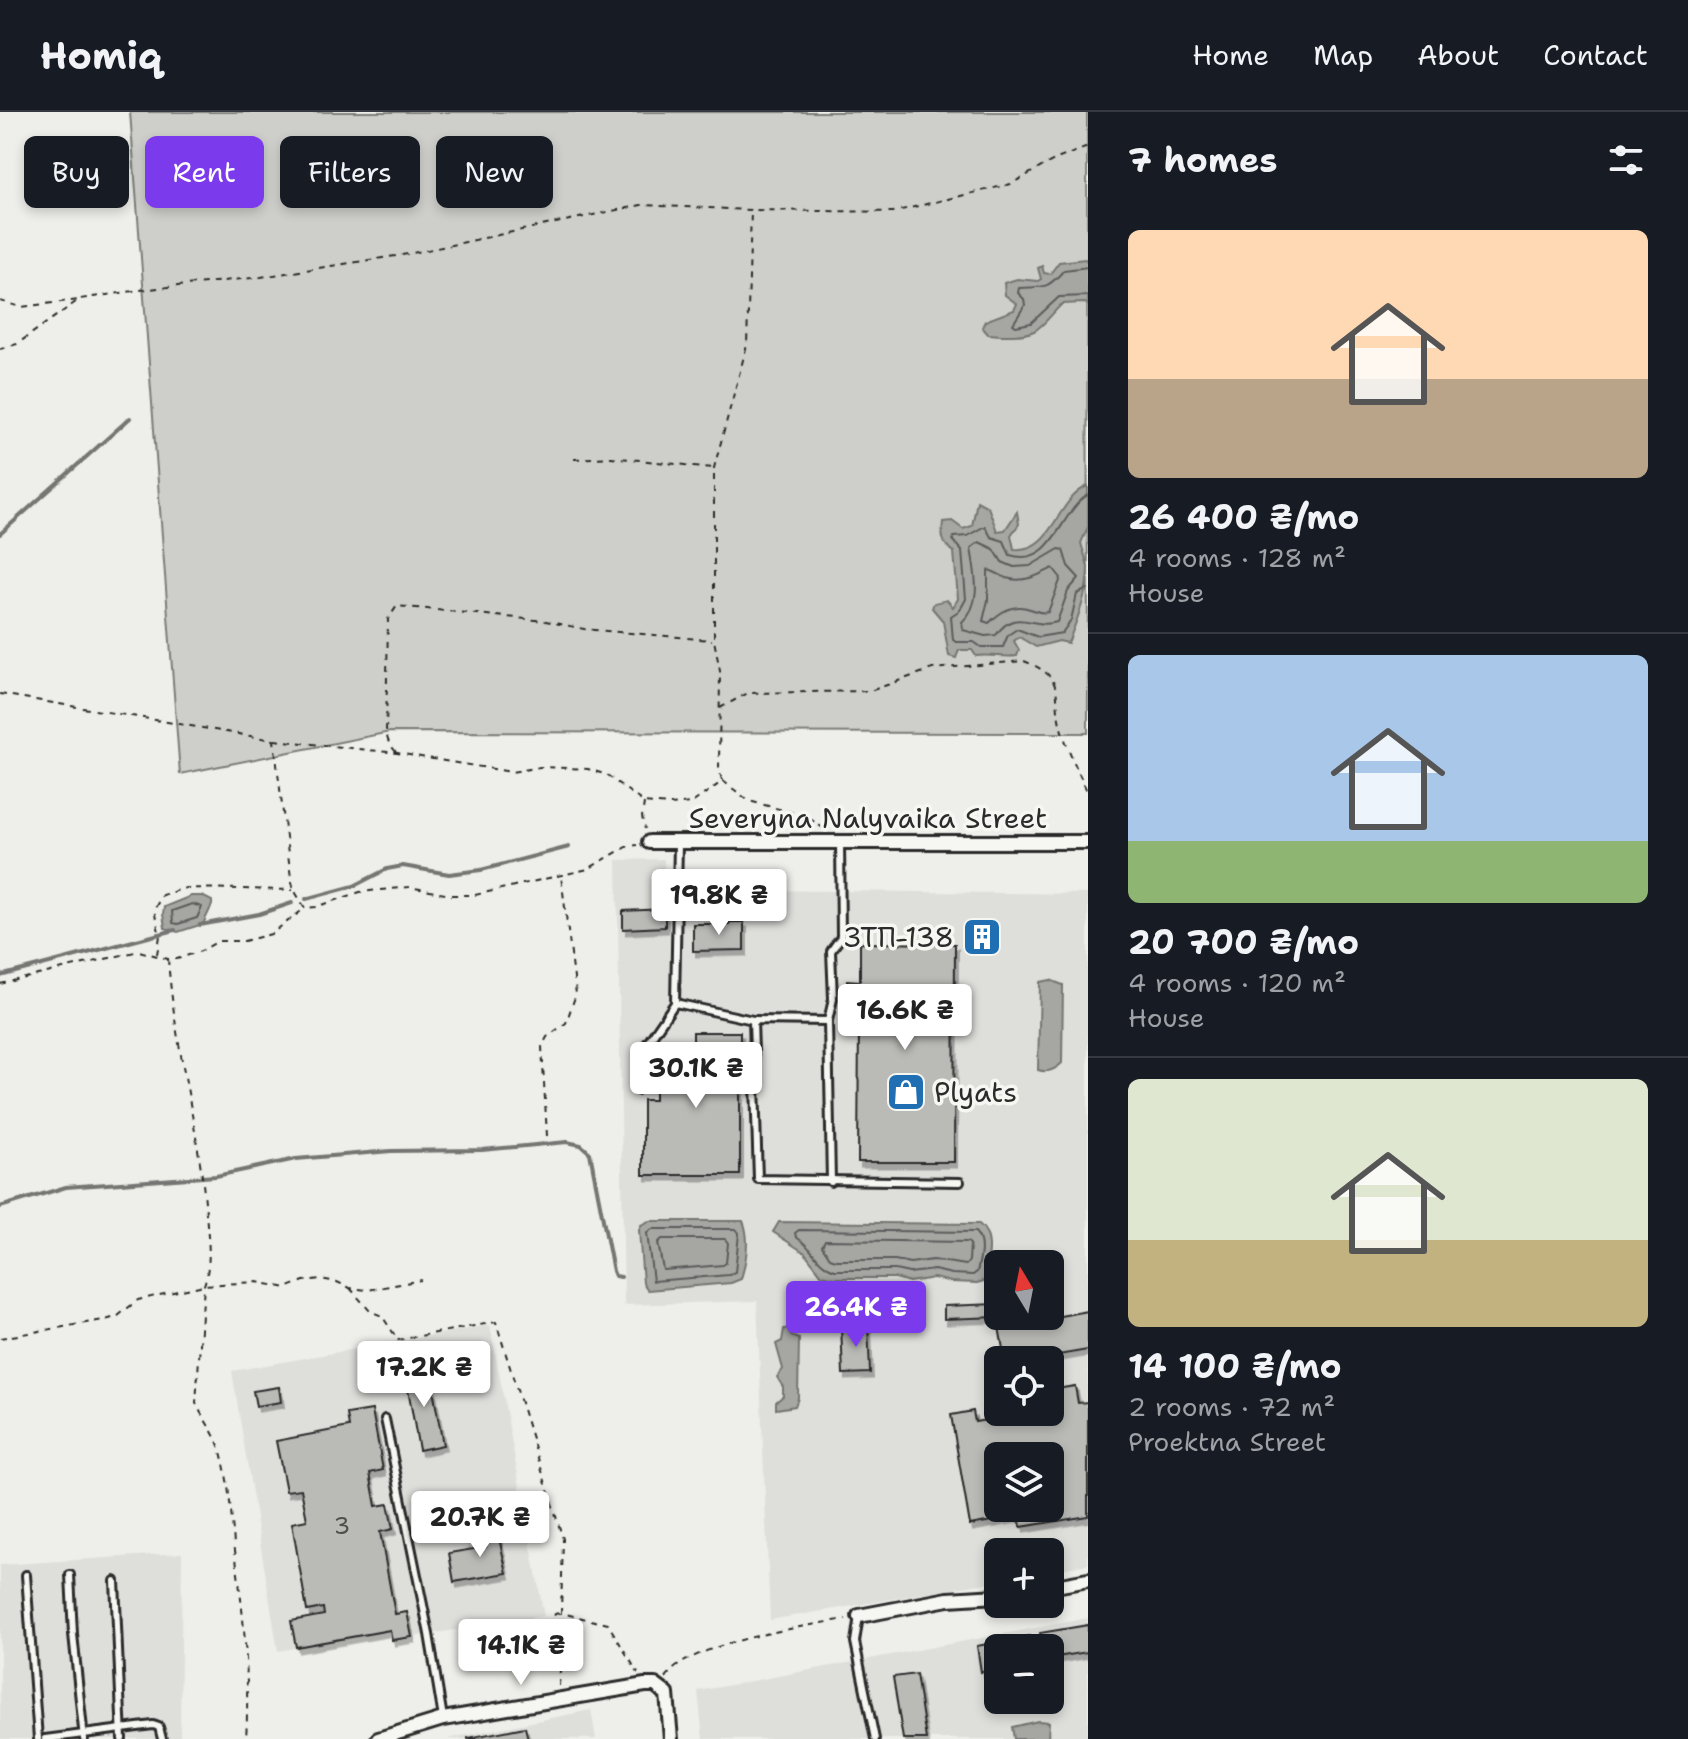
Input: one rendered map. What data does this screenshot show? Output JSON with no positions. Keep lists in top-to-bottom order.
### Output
{
  "streets": {
    "street": ["Severyna Nalyvaika Street"]
  },
  "places": {
    "building": ["ЗТП-138"],
    "shop": ["Plyats"]
  },
  "house_numbers": ["3"],
  "north": "top",
  "page": {
    "header": "Homiq",
    "nav": [
      "Home",
      "Map",
      "About",
      "Contact"
    ],
    "heading": "7 homes",
    "chip": [
      "Buy",
      "Rent",
      "Filters",
      "New"
    ],
    "list": [
      {
        "name": "26 400 ₴/mo",
        "note": "4 rooms · 128 m² · House"
      },
      {
        "name": "20 700 ₴/mo",
        "note": "4 rooms · 120 m² · House"
      },
      {
        "name": "14 100 ₴/mo",
        "note": "2 rooms · 72 m² · Proektna Street"
      }
    ],
    "price": [
      "19.8K ₴",
      "16.6K ₴",
      "30.1K ₴",
      "26.4K ₴",
      "17.2K ₴",
      "20.7K ₴",
      "14.1K ₴"
    ],
    "map_buttons": ["+", "−"]
  }
}
